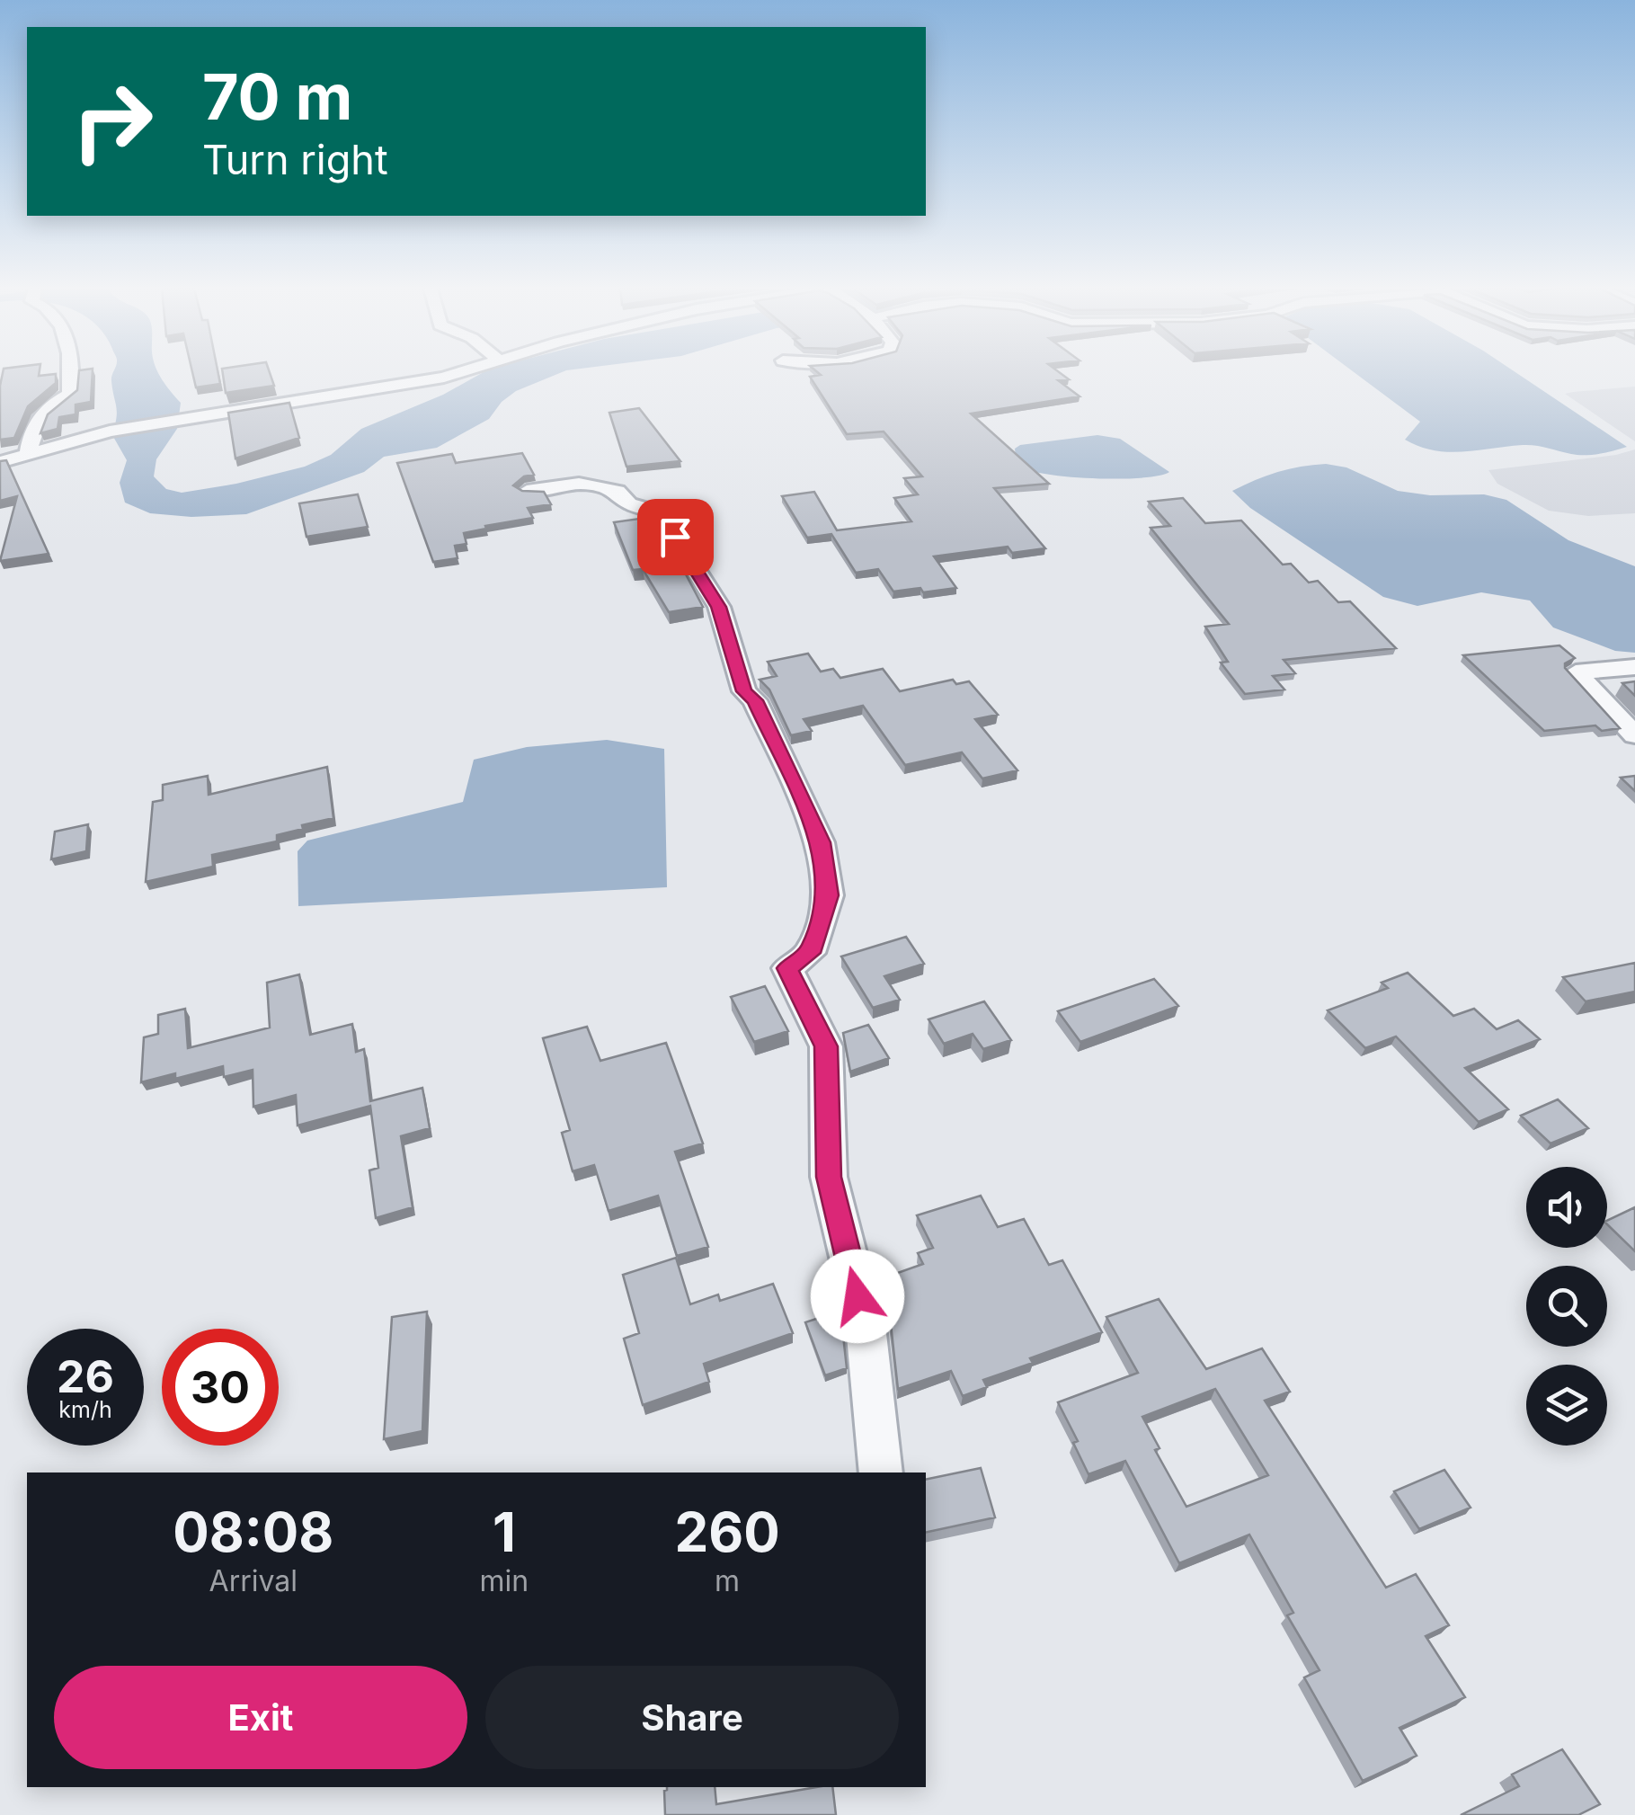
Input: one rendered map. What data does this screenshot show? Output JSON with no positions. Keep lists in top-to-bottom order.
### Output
{
  "page": {
    "turn": ["70 m", "Turn right"],
    "speed": "26 km/h",
    "limit": "30",
    "eta": [
      "08:08",
      "Arrival",
      "1",
      "min",
      "260",
      "m"
    ],
    "buttons": ["Exit", "Share"]
  }
}
